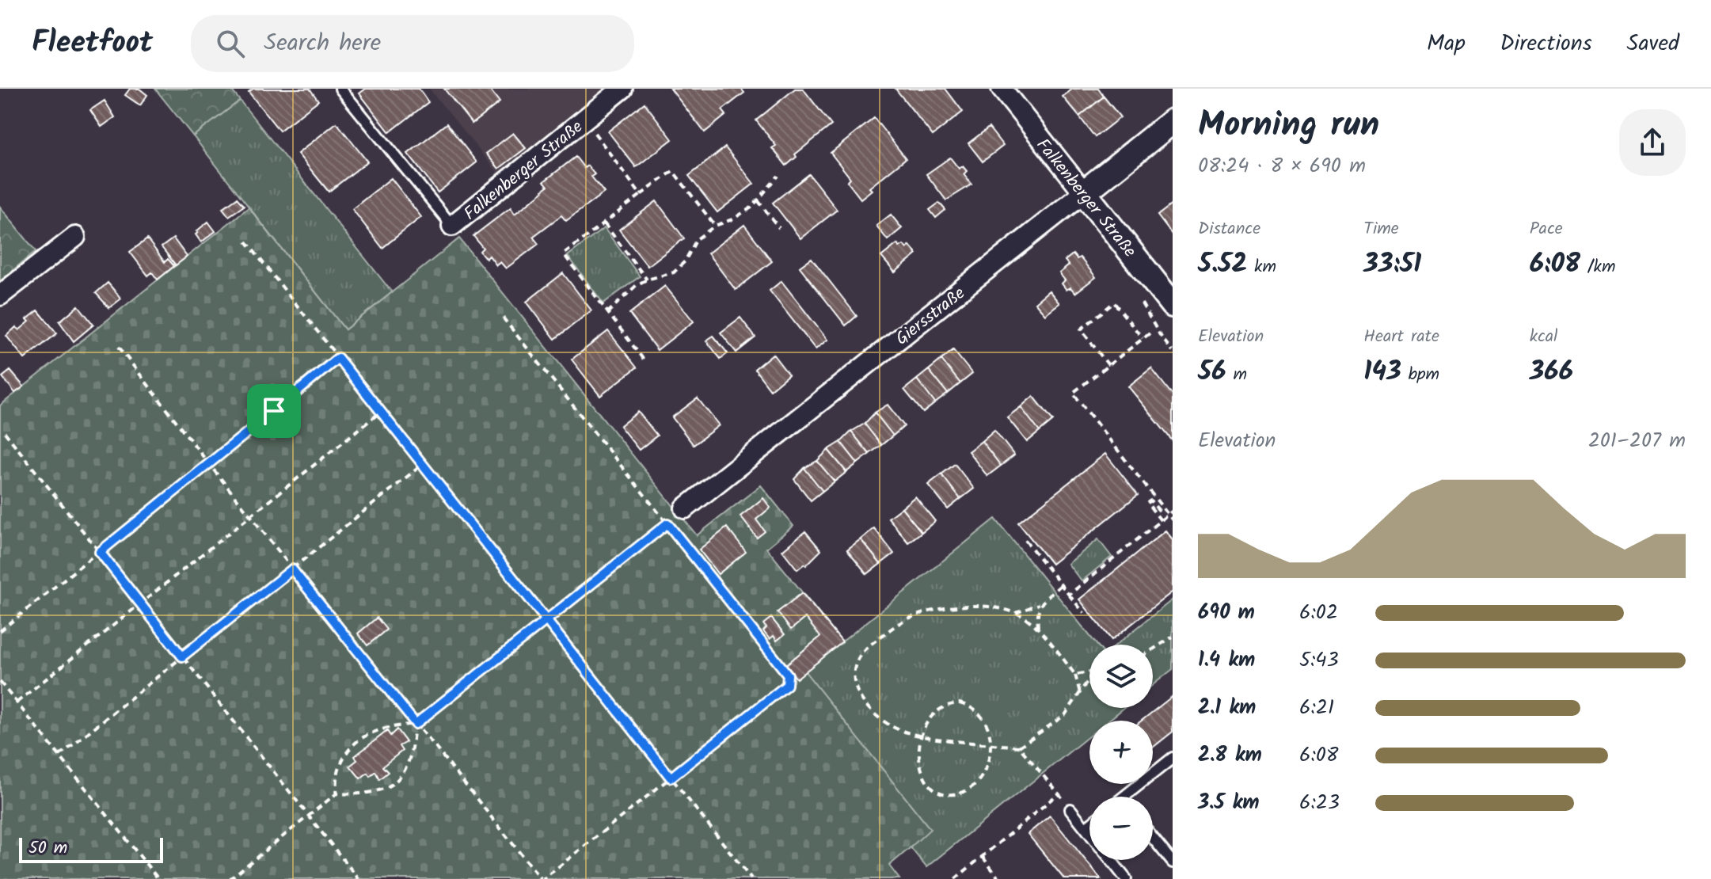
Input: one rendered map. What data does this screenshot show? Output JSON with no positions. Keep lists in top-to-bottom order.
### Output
{
  "streets": {
    "street": ["Falkenberger Straße", "Giersstraße"]
  },
  "crossings": [
    ["Falkenberger Straße", "Giersstraße"]
  ],
  "scale_bar": "50 m",
  "page": {
    "header": "Fleetfoot",
    "search": "Search here",
    "nav": ["Map", "Directions", "Saved"],
    "heading": ["Morning run", "08:24 · 8 × 690 m"],
    "stats": [
      ["Distance", "5.52 km"],
      ["Time", "33:51"],
      ["Pace", "6:08 /km"],
      ["Elevation", "56 m"],
      ["Heart rate", "143 bpm"],
      ["kcal", "366"]
    ],
    "chart": ["Elevation", "201–207 m"],
    "list": [
      {
        "name": "690 m",
        "note": "6:02"
      },
      {
        "name": "1.4 km",
        "note": "5:43"
      },
      {
        "name": "2.1 km",
        "note": "6:21"
      },
      {
        "name": "2.8 km",
        "note": "6:08"
      },
      {
        "name": "3.5 km",
        "note": "6:23"
      }
    ],
    "map_buttons": ["+", "−"],
    "scale": "50 m"
  }
}
